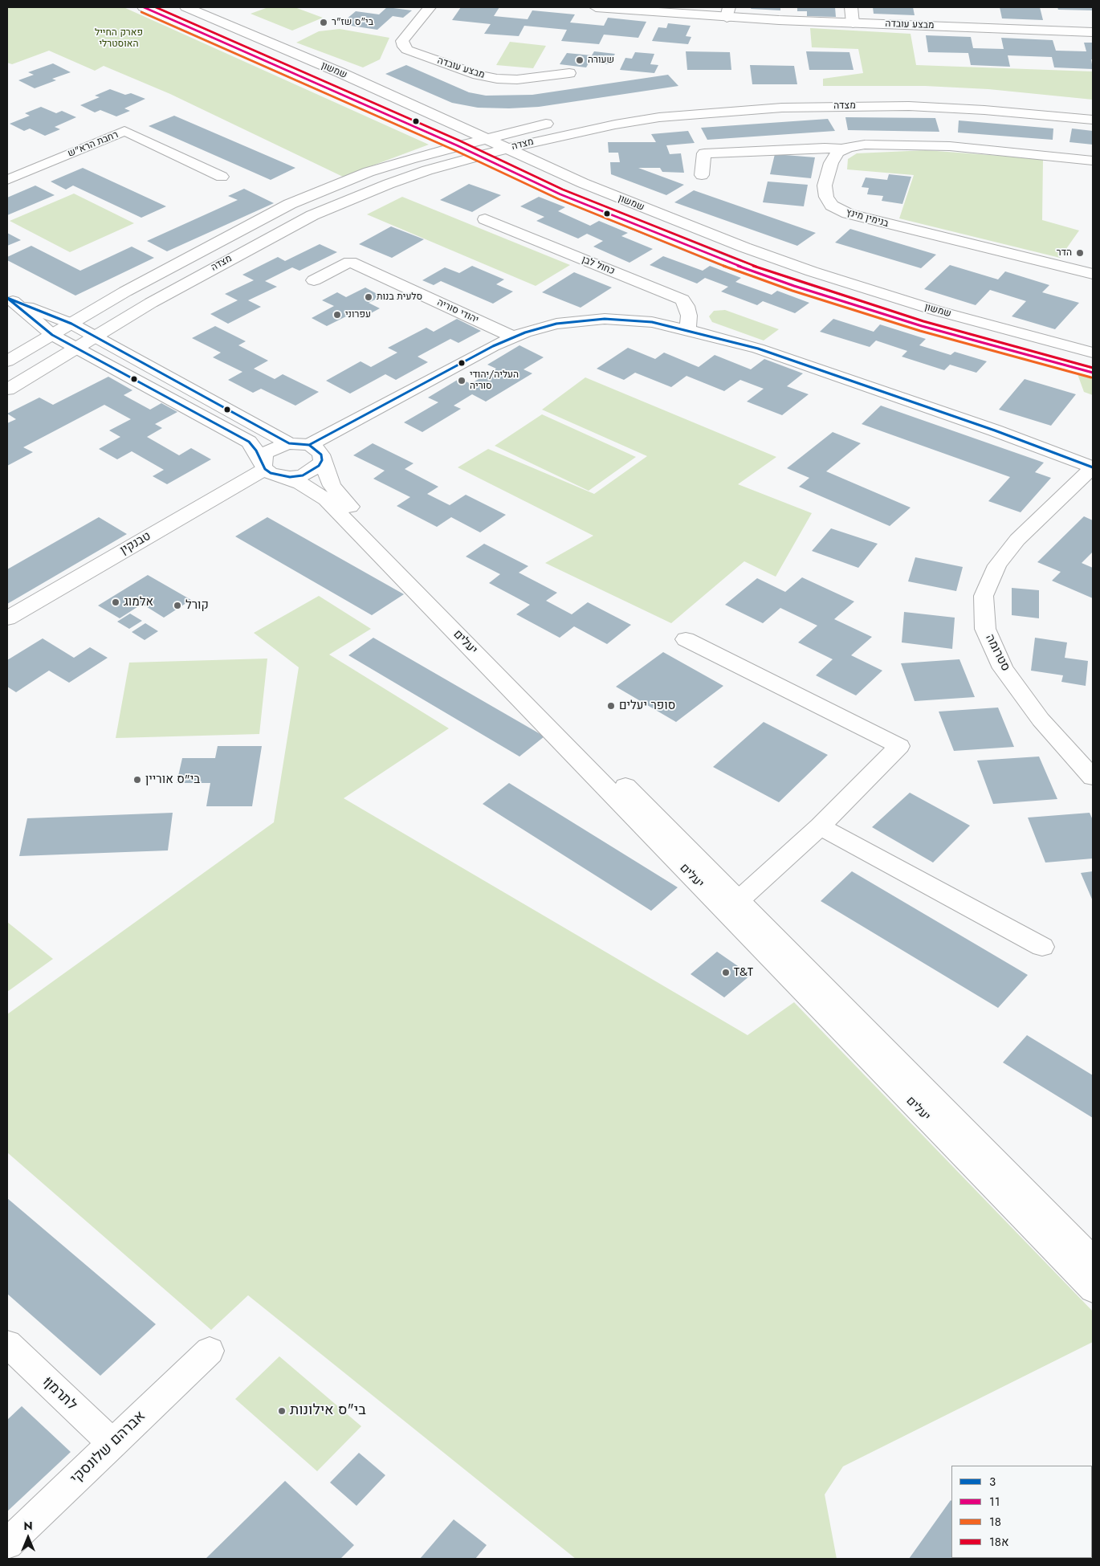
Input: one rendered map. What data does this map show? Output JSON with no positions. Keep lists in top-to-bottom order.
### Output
{
  "streets": {
    "street": [
      "מבצע עובדה",
      "שמשון",
      "מצדה",
      "רחבת הרא\"ש",
      "בנימין מינץ",
      "כחול לבן",
      "יהודי סוריה",
      "טבנקין",
      "יעלים",
      "סטרומה",
      "tלתרמן",
      "אברהם שלונסקי"
    ]
  },
  "crossings": [
    ["שמשון", "מצדה"],
    ["טבנקין", "יעלים"],
    ["tלתרמן", "אברהם שלונסקי"]
  ],
  "parks": ["פארק החייל האוסטרלי"],
  "places": [
    "בי\"ס שז\"ר",
    "שעורה",
    "הדר",
    "סלעית בנות",
    "עפרוני",
    "העליה/יהודי סוריה",
    "אלמוג",
    "קורל",
    "סופר יעלים",
    "בי\"ס אוריין",
    "T&T",
    "בי\"ס אילונות"
  ],
  "lines": [
    "transit line 11",
    "transit line 18א",
    "transit line 18",
    "transit line 3"
  ],
  "legend": [
    "3",
    "11",
    "18",
    "18א"
  ],
  "north": "top"
}
